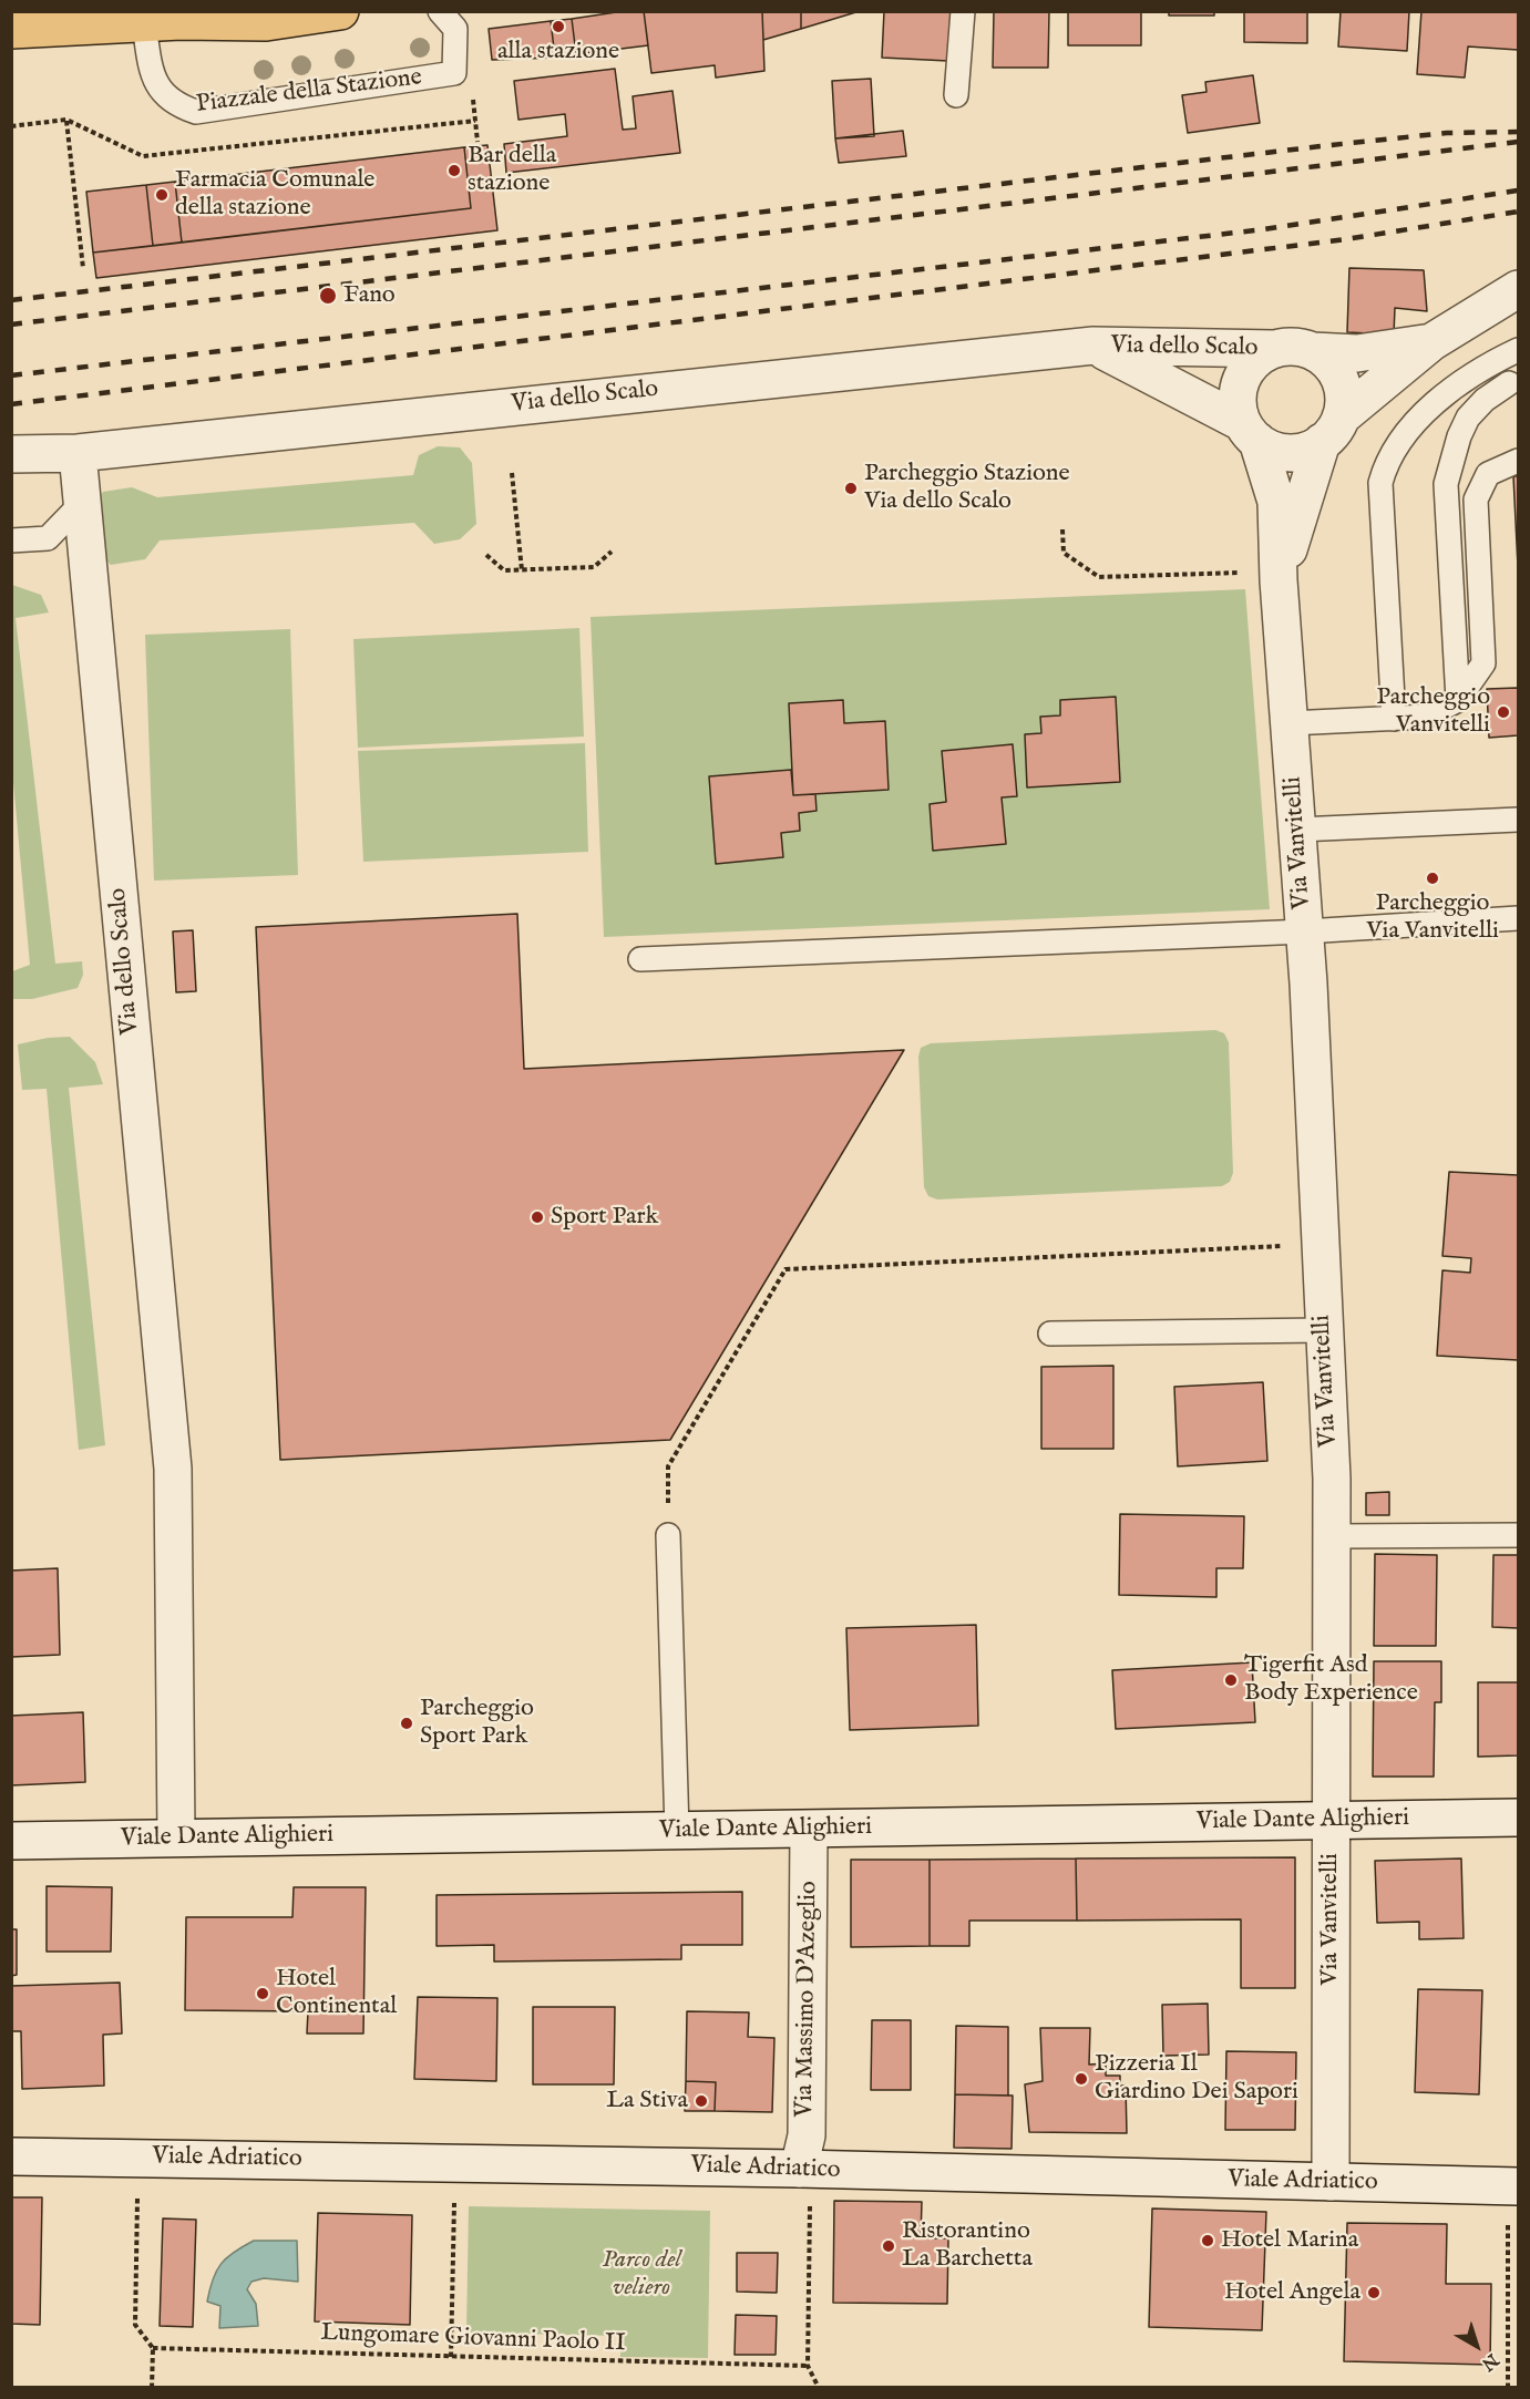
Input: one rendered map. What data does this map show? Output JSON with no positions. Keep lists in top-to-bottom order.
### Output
{
  "streets": {
    "street": [
      "Via dello Scalo",
      "Via Vanvitelli",
      "Viale Dante Alighieri",
      "Via Massimo D'Azeglio",
      "Viale Adriatico"
    ],
    "lane": ["Piazzale della Stazione"],
    "path": ["Lungomare Giovanni Paolo II"]
  },
  "crossings": [
    ["Via dello Scalo", "Via Vanvitelli"],
    ["Via dello Scalo", "Viale Dante Alighieri"],
    ["Via Vanvitelli", "Viale Dante Alighieri"],
    ["Via Vanvitelli", "Viale Adriatico"],
    ["Viale Dante Alighieri", "Via Massimo D'Azeglio"],
    ["Via Massimo D'Azeglio", "Viale Adriatico"]
  ],
  "parks": ["Parco del veliero"],
  "places": [
    "alla stazione",
    "Bar della stazione",
    "Farmacia Comunale della stazione",
    "Fano",
    "Parcheggio Stazione Via dello Scalo",
    "Parcheggio Vanvitelli",
    "Parcheggio Via Vanvitelli",
    "Sport Park",
    "Tigerfit Asd Body Experience",
    "Parcheggio Sport Park",
    "Hotel Continental",
    "Pizzeria Il Giardino Dei Sapori",
    "La Stiva",
    "Hotel Marina",
    "Ristorantino La Barchetta",
    "Hotel Angela"
  ],
  "north": "bottom right"
}
